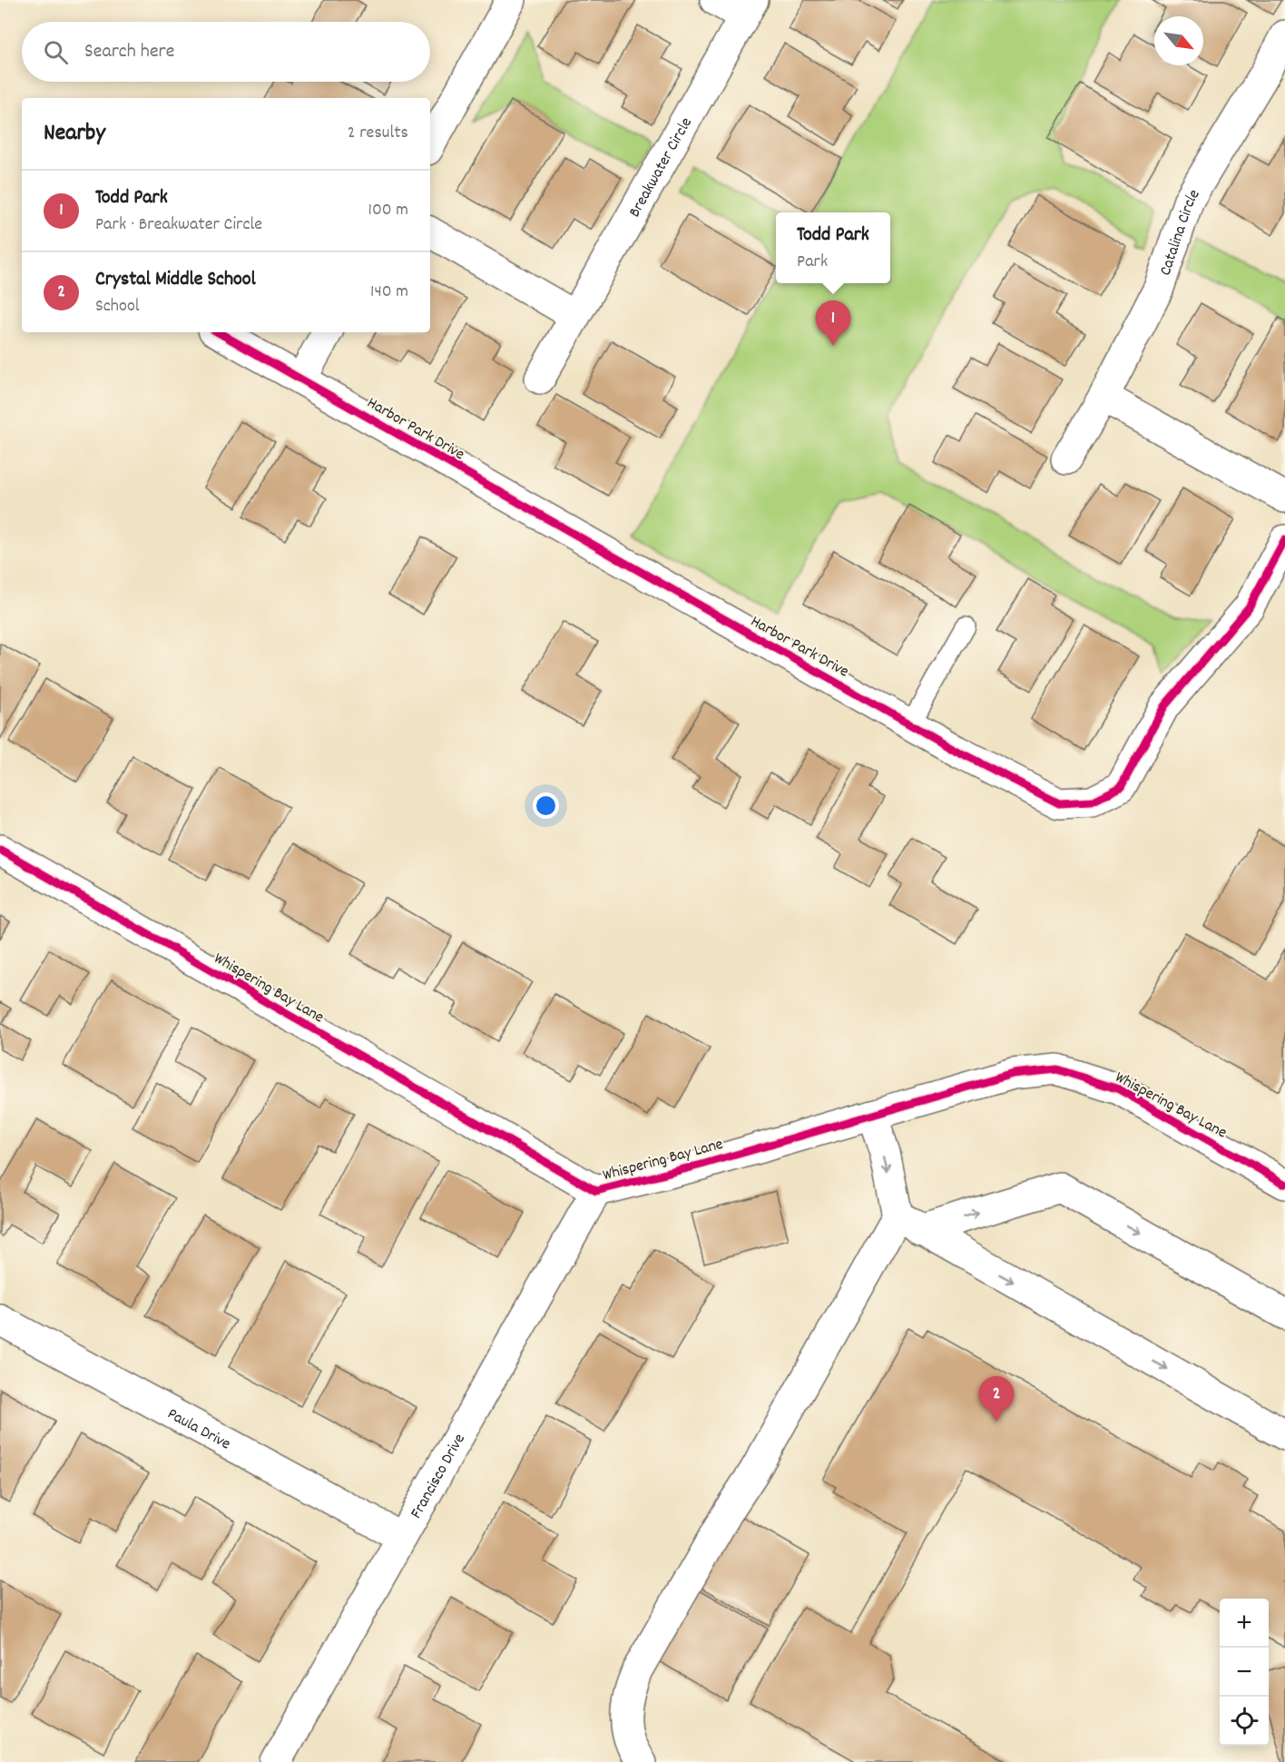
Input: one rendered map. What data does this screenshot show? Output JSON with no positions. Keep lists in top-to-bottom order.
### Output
{
  "streets": {
    "street": [
      "Breakwater Circle",
      "Catalina Circle",
      "Harbor Park Drive",
      "Whispering Bay Lane",
      "Paula Drive",
      "Francisco Drive"
    ]
  },
  "crossings": [
    ["Whispering Bay Lane", "Francisco Drive"],
    ["Paula Drive", "Francisco Drive"]
  ],
  "north": "bottom right",
  "page": {
    "search": "Search here",
    "heading": ["Nearby", "2 results"],
    "list": [
      {
        "mark": "1",
        "name": "Todd Park",
        "note": "Park · Breakwater Circle",
        "value": "100 m"
      },
      {
        "mark": "2",
        "name": "Crystal Middle School",
        "note": "School",
        "value": "140 m"
      }
    ],
    "popup": ["Todd Park", "Park"],
    "pins": ["1", "2"],
    "map_buttons": ["+", "−"]
  }
}
